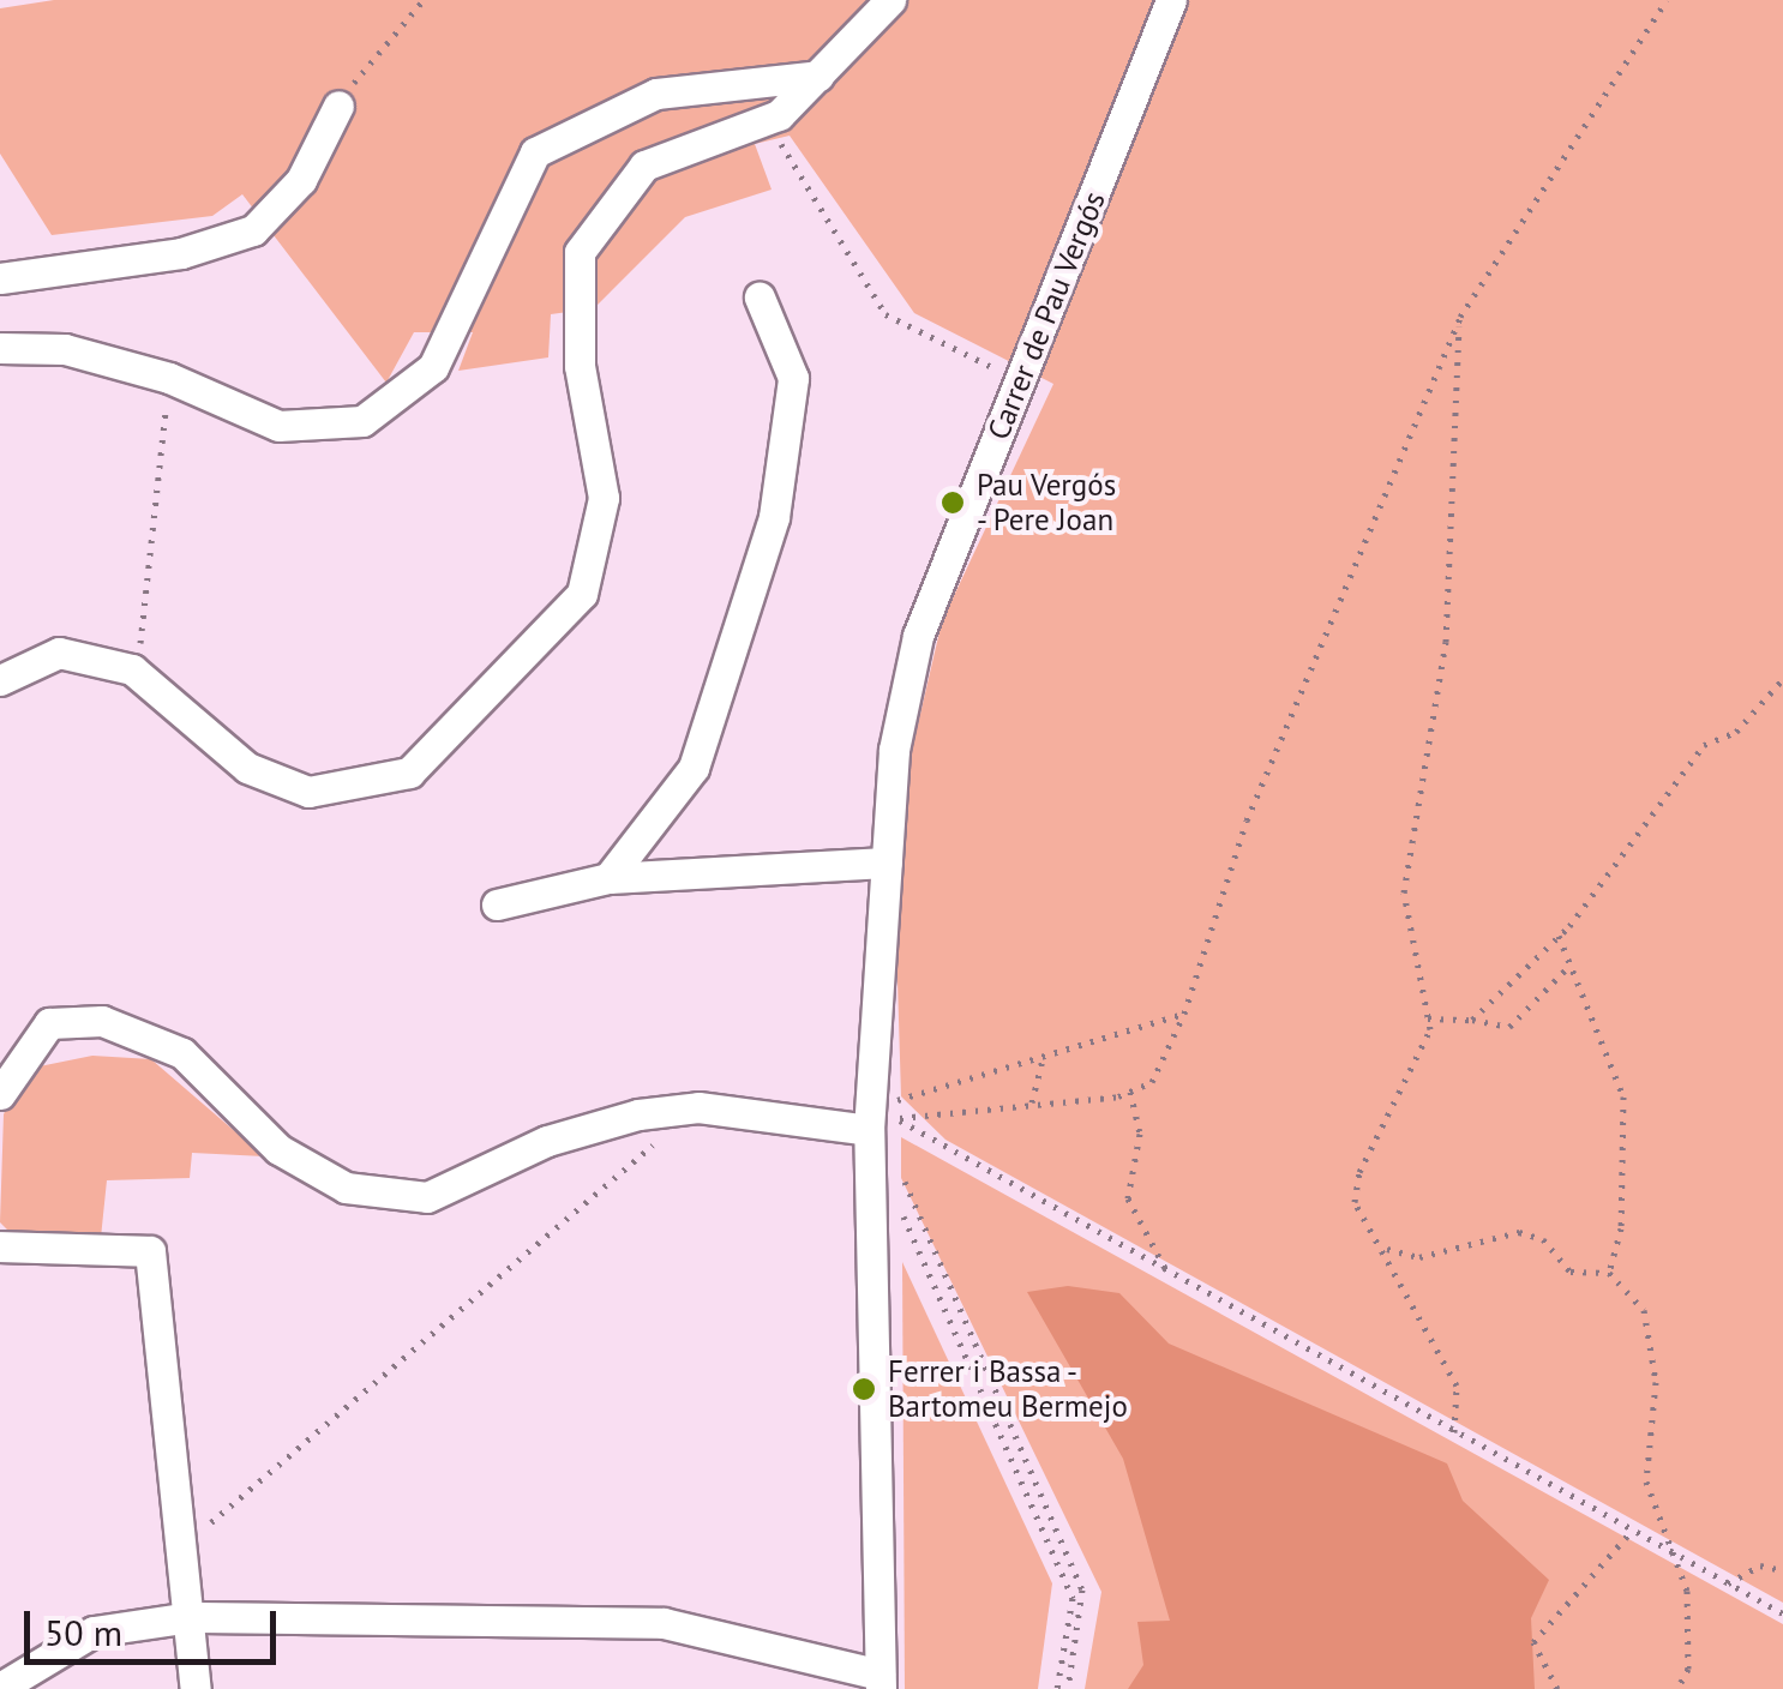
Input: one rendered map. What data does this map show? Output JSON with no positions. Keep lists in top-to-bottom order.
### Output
{
  "streets": {
    "street": ["Carrer de Pau Vergós"]
  },
  "places": ["Pau Vergós - Pere Joan", "Ferrer i Bassa - Bartomeu Bermejo"],
  "scale_bar": "50 m"
}
